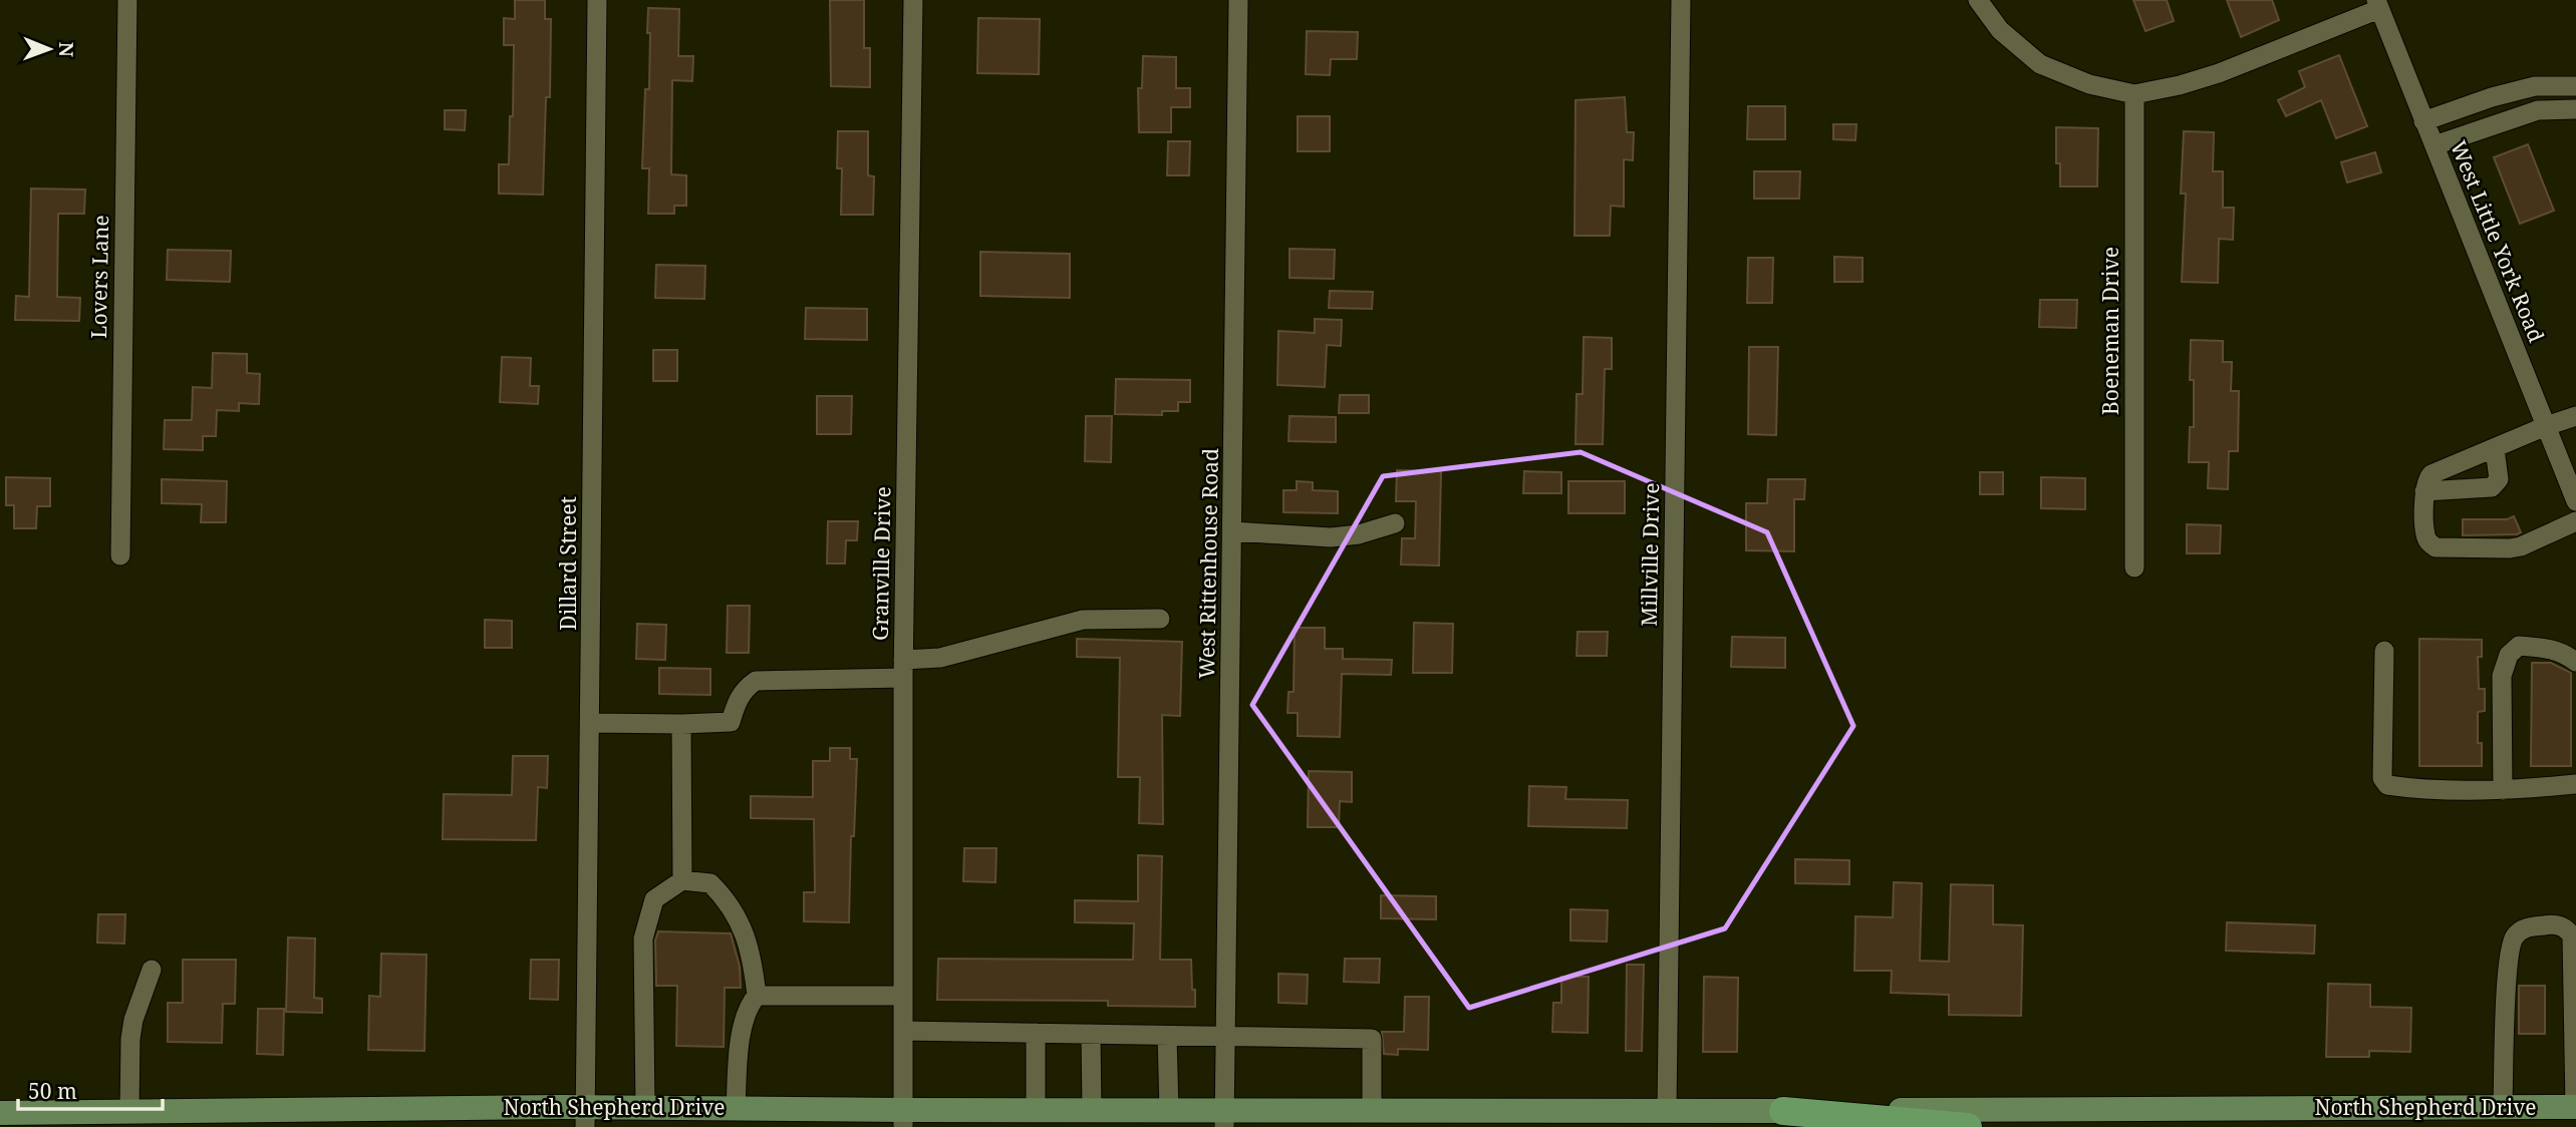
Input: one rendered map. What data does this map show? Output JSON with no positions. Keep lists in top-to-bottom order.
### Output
{
  "streets": {
    "main road": ["North Shepherd Drive"],
    "street": [
      "West Little York Road",
      "Lovers Lane",
      "Boeneman Drive",
      "Millville Drive",
      "Dillard Street",
      "Granville Drive",
      "West Rittenhouse Road"
    ]
  },
  "crossings": [
    ["Millville Drive", "North Shepherd Drive"],
    ["Dillard Street", "North Shepherd Drive"],
    ["Granville Drive", "North Shepherd Drive"],
    ["West Rittenhouse Road", "North Shepherd Drive"]
  ],
  "scale_bar": "50 m",
  "north": "right"
}
